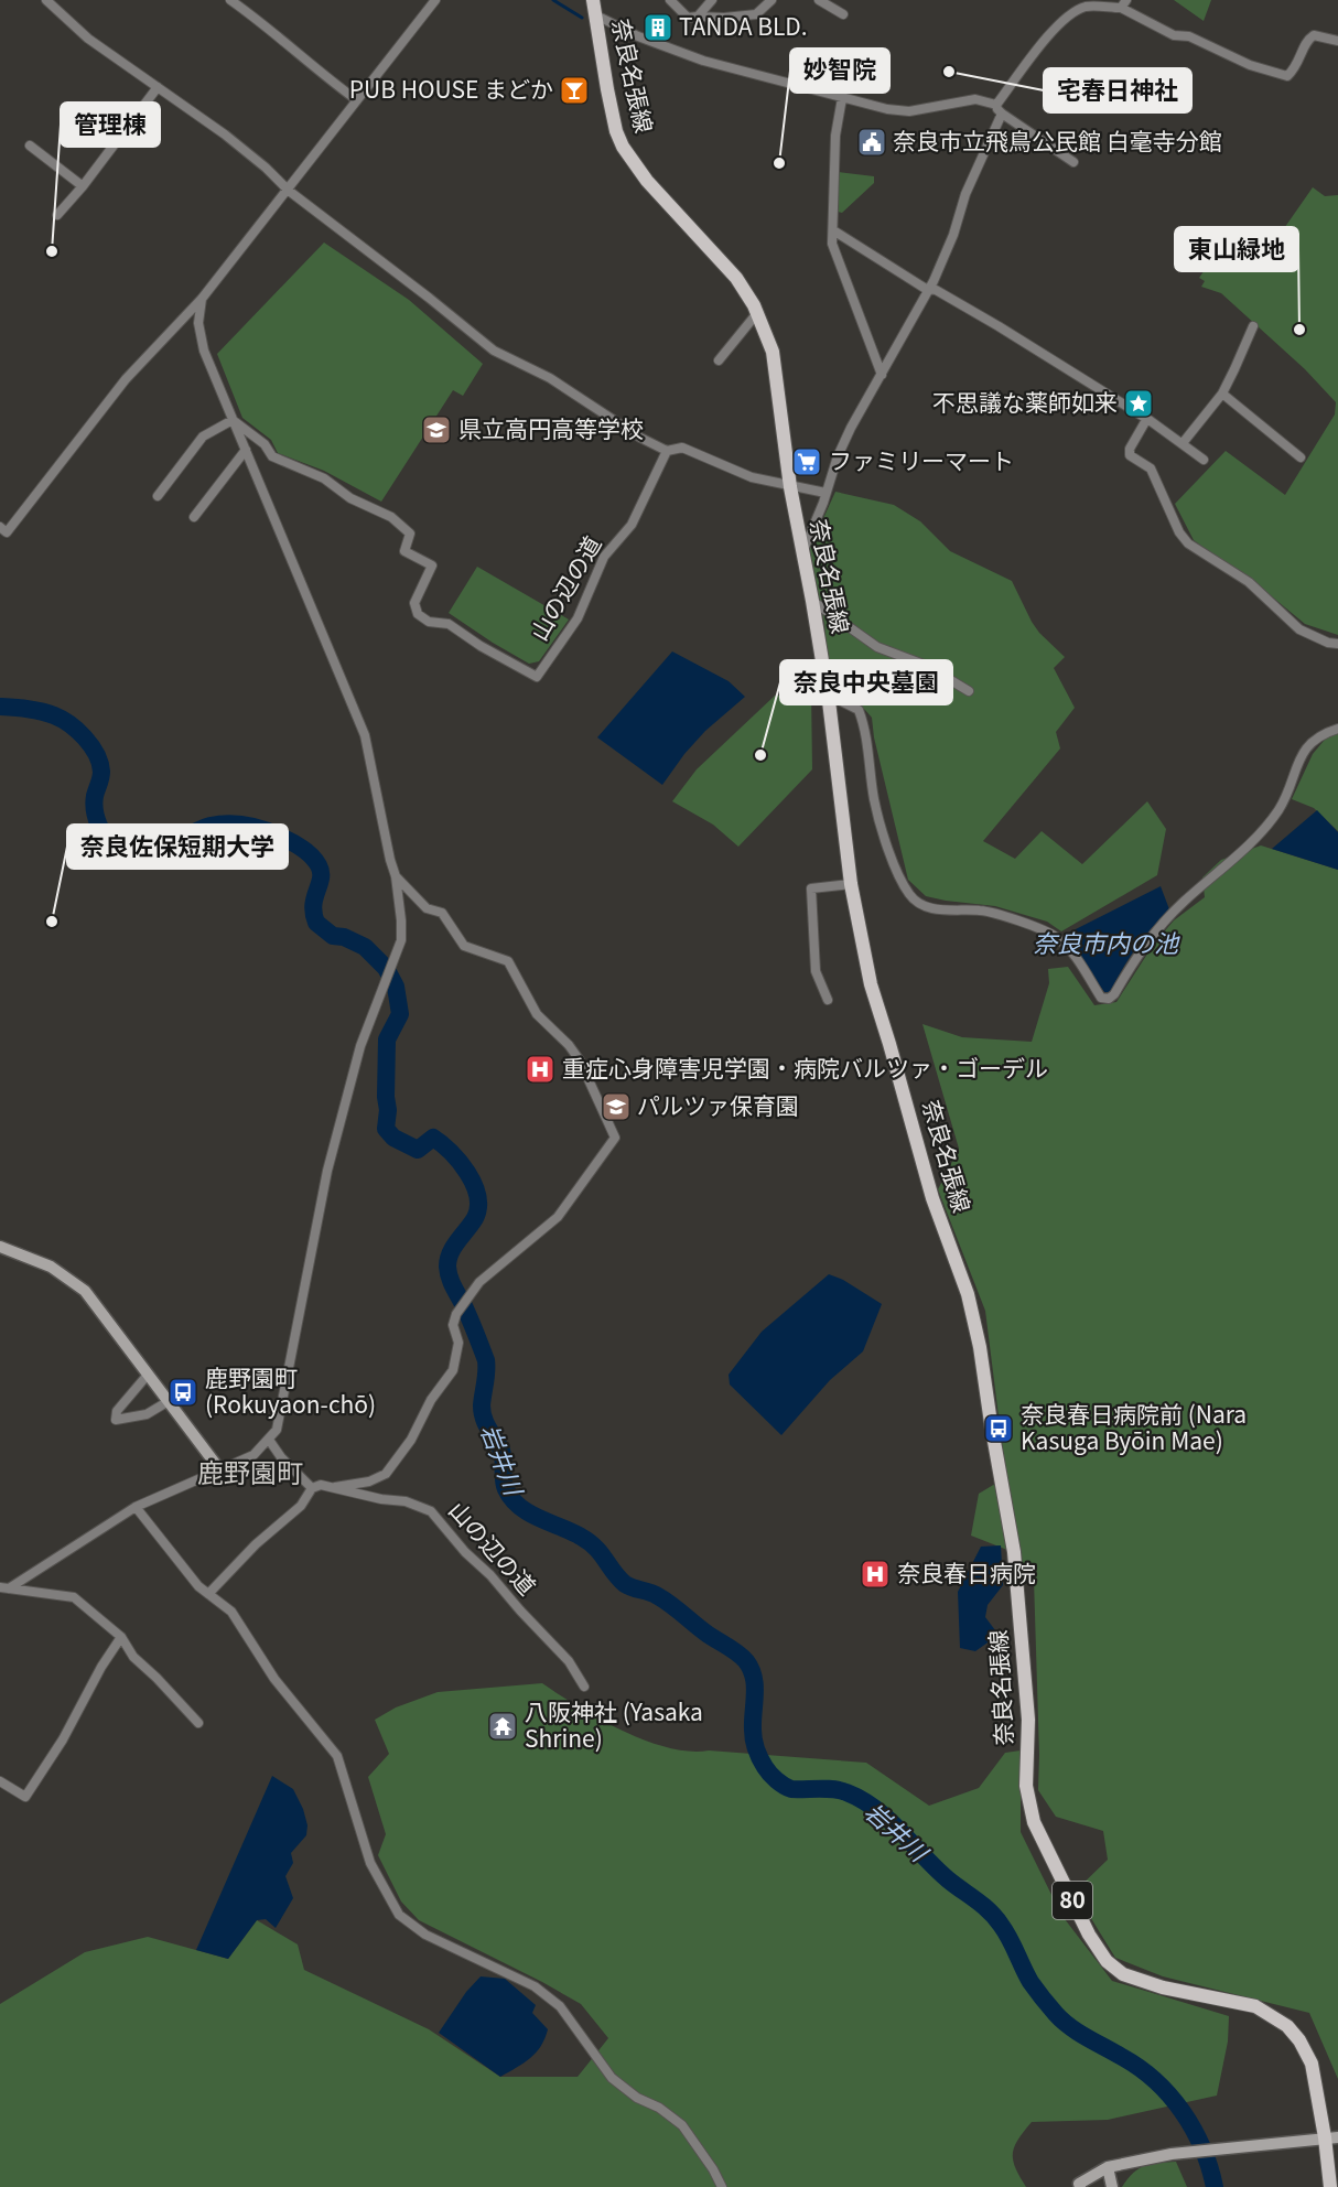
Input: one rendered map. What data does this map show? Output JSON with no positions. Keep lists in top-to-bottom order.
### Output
{
  "streets": {
    "main road": ["奈良名張線", "80"],
    "street": ["山の辺の道"]
  },
  "districts": ["鹿野園町"],
  "water": ["奈良市内の池", "岩井川"],
  "places": {
    "building": ["TANDA BLD."],
    "other": [
      "宅春日神社",
      "妙智院",
      "管理棟",
      "東山緑地",
      "奈良中央墓園",
      "奈良佐保短期大学"
    ],
    "bar": ["PUB HOUSE まどか"],
    "public building": ["奈良市立飛鳥公民館 白毫寺分館"],
    "place": ["不思議な薬師如来"],
    "school or university": ["県立高円高等学校", "パルツァ保育園"],
    "supermarket": ["ファミリーマート"],
    "hospital": ["重症心身障害児学園・病院バルツァ・ゴーデル", "奈良春日病院"],
    "bus stop": ["鹿野園町 (Rokuyaon-chō)", "奈良春日病院前 (Nara Kasuga Byōin Mae)"],
    "temple": ["八阪神社 (Yasaka Shrine)"]
  }
}
